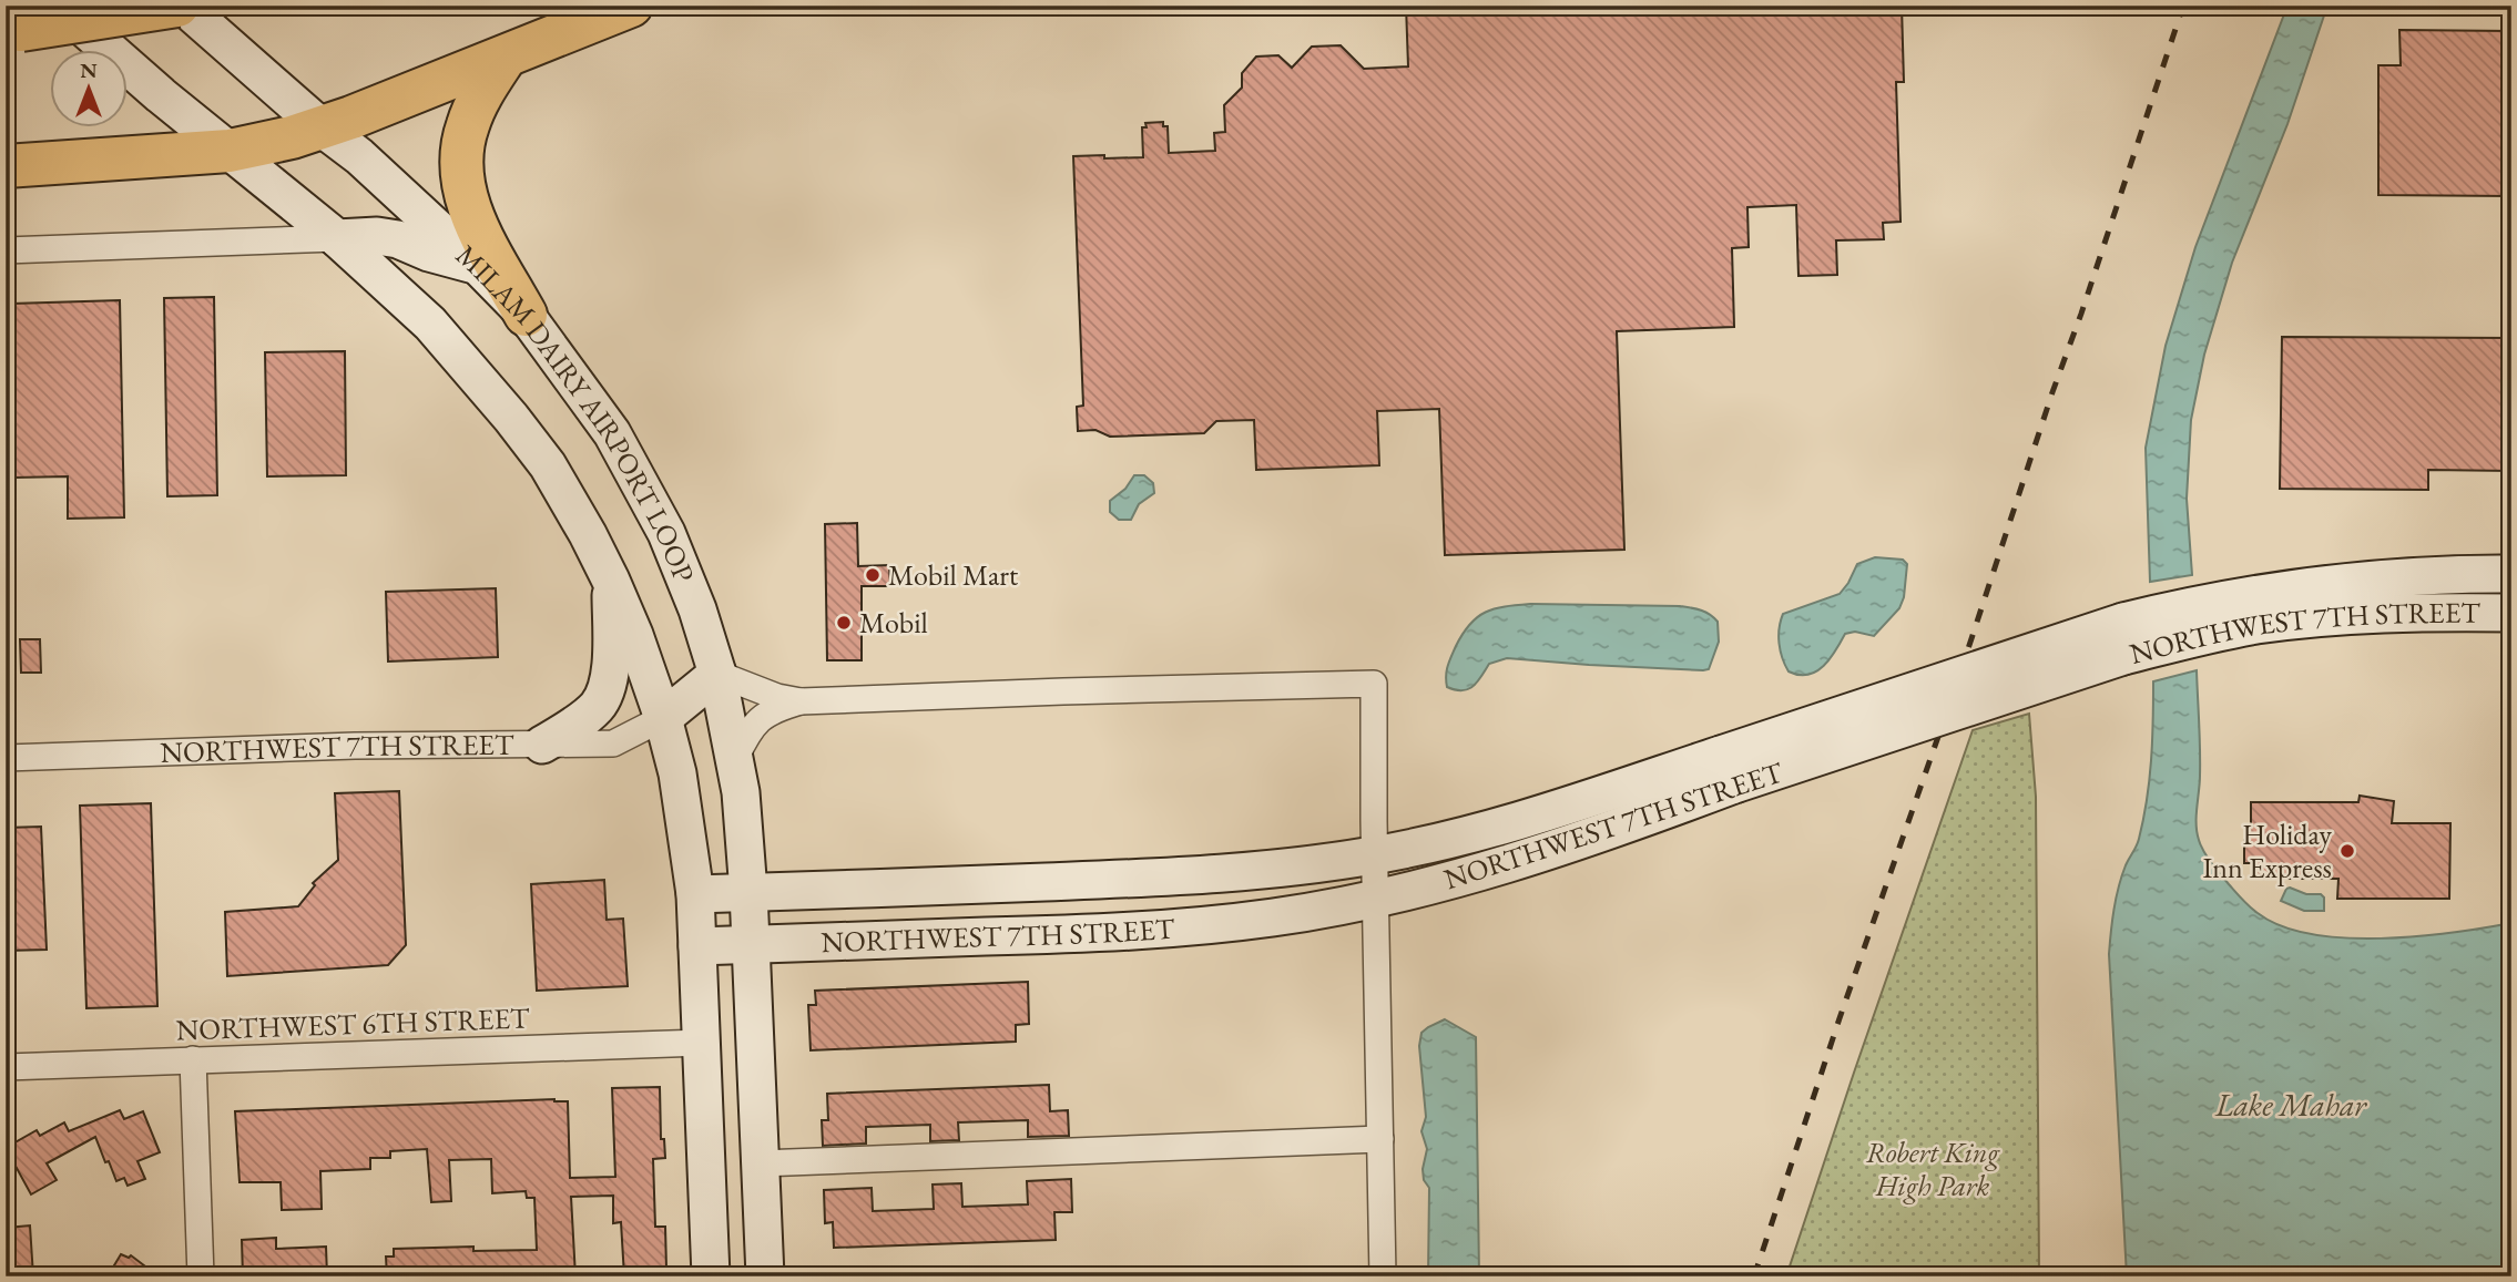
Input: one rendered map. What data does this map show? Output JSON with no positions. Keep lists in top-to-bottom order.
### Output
{
  "streets": {
    "main road": ["MILAM DAIRY AIRPORT LOOP", "NORTHWEST 7TH STREET"],
    "street": ["NORTHWEST 6TH STREET"]
  },
  "crossings": [
    ["MILAM DAIRY AIRPORT LOOP", "NORTHWEST 7TH STREET"],
    ["MILAM DAIRY AIRPORT LOOP", "NORTHWEST 6TH STREET"]
  ],
  "water": ["Lake Mahar"],
  "parks": ["Robert King High Park"],
  "places": ["Mobil Mart", "Mobil", "Holiday Inn Express"],
  "north": "top"
}
